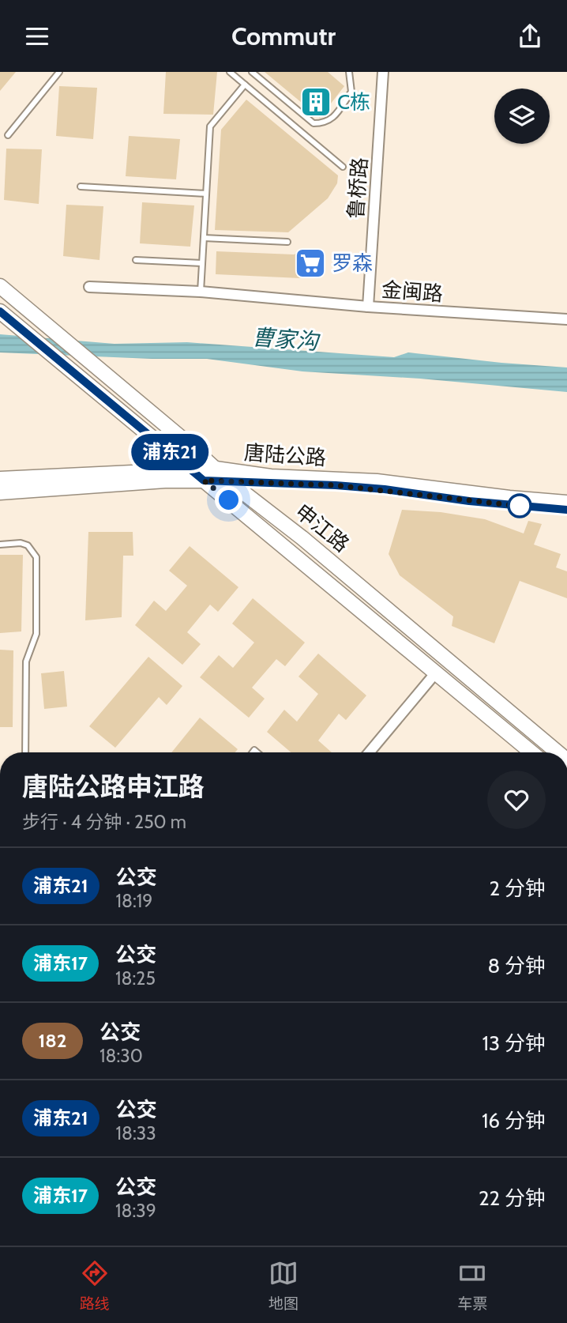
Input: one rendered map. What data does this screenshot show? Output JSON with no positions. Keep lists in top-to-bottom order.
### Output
{
  "streets": {
    "main road": ["唐陆公路", "申江路"],
    "street": ["鲁桥路", "金闽路"]
  },
  "crossings": [
    ["鲁桥路", "金闽路"],
    ["唐陆公路", "申江路"]
  ],
  "water": ["曹家沟"],
  "places": {
    "building": ["C栋"],
    "supermarket": ["罗森"]
  },
  "lines": ["bus line 浦东21"],
  "page": {
    "header": "Commutr",
    "on_map": "浦东21",
    "heading": ["唐陆公路申江路", "步行 · 4 分钟 · 250 m"],
    "list": [
      {
        "mark": "浦东21",
        "name": "公交",
        "note": "18:19",
        "value": "2 分钟"
      },
      {
        "mark": "浦东17",
        "name": "公交",
        "note": "18:25",
        "value": "8 分钟"
      },
      {
        "mark": "182",
        "name": "公交",
        "note": "18:30",
        "value": "13 分钟"
      },
      {
        "mark": "浦东21",
        "name": "公交",
        "note": "18:33",
        "value": "16 分钟"
      },
      {
        "mark": "浦东17",
        "name": "公交",
        "note": "18:39",
        "value": "22 分钟"
      }
    ],
    "tabs": ["路线", "地图", "车票"]
  }
}
